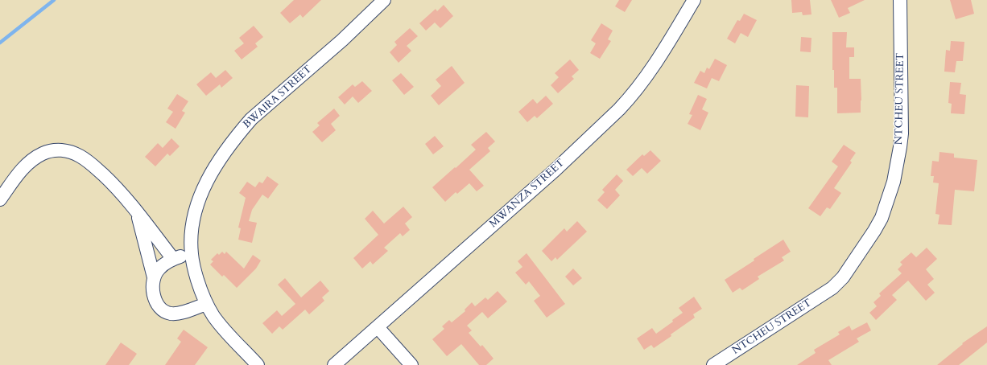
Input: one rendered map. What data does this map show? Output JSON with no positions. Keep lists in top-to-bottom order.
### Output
{
  "streets": {
    "street": ["BWAIRA STREET", "NTCHEU STREET", "MWANZA STREET"]
  }
}
